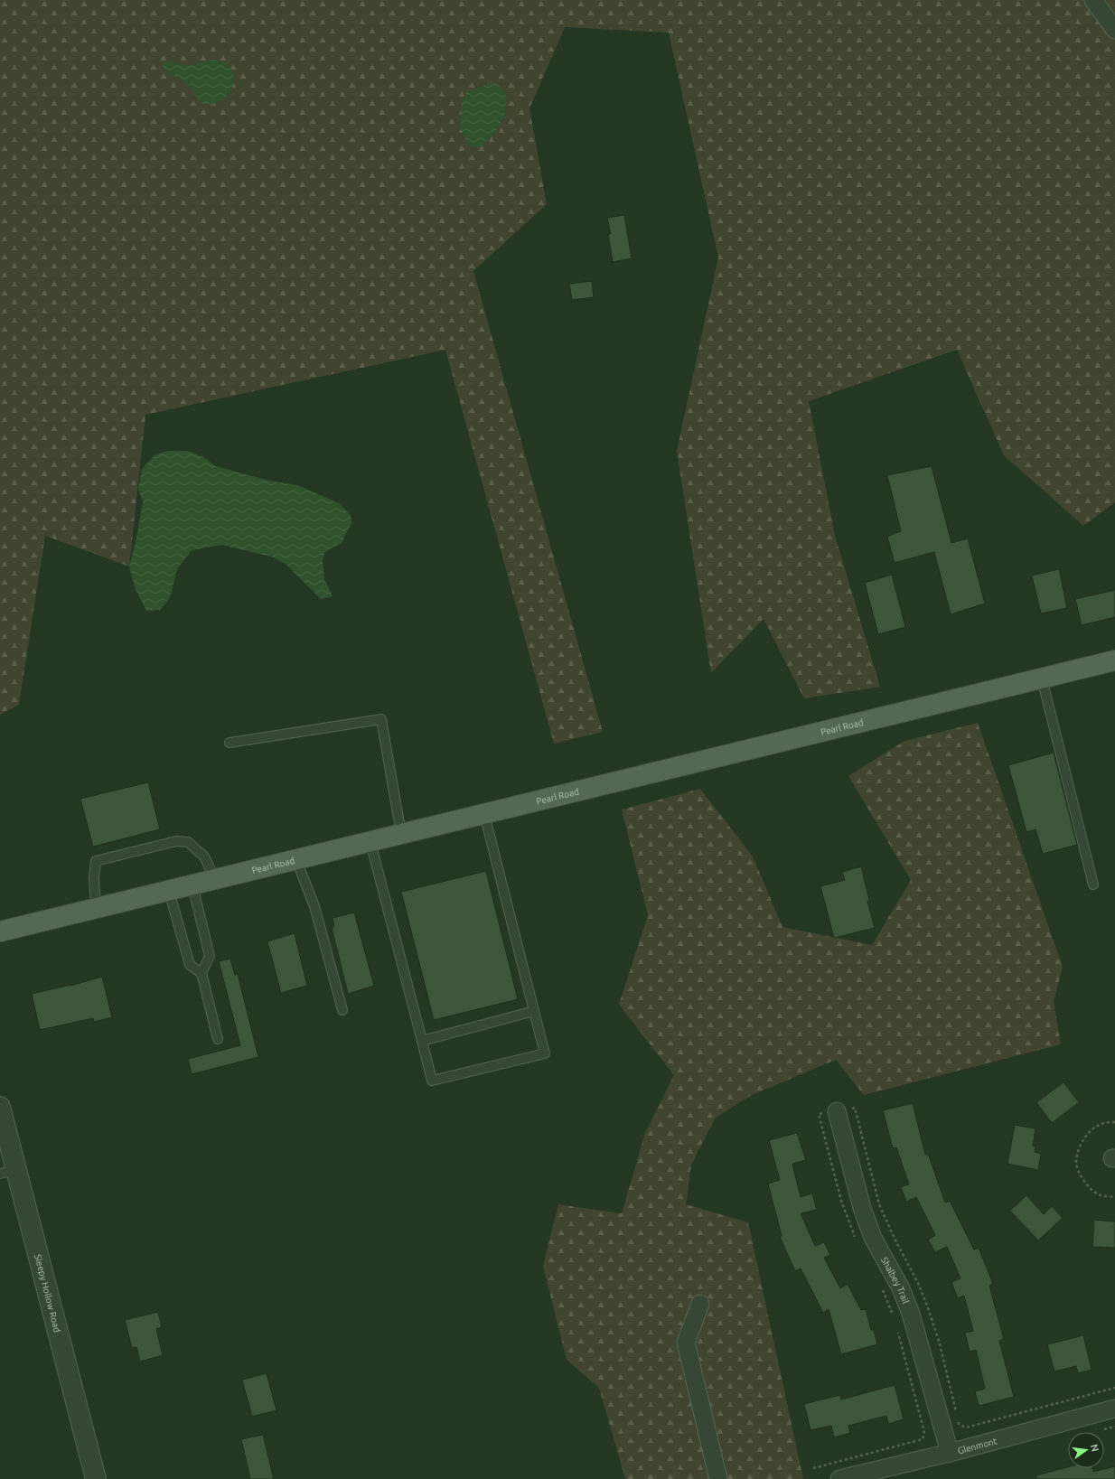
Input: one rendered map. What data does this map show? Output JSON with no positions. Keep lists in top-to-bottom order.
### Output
{
  "streets": {
    "main road": ["Pearl Road"],
    "street": ["Shalbey Trail", "Sleepy Hollow Road", "Glenmont"]
  },
  "crossings": [
    ["Shalbey Trail", "Glenmont"]
  ],
  "north": "right"
}
